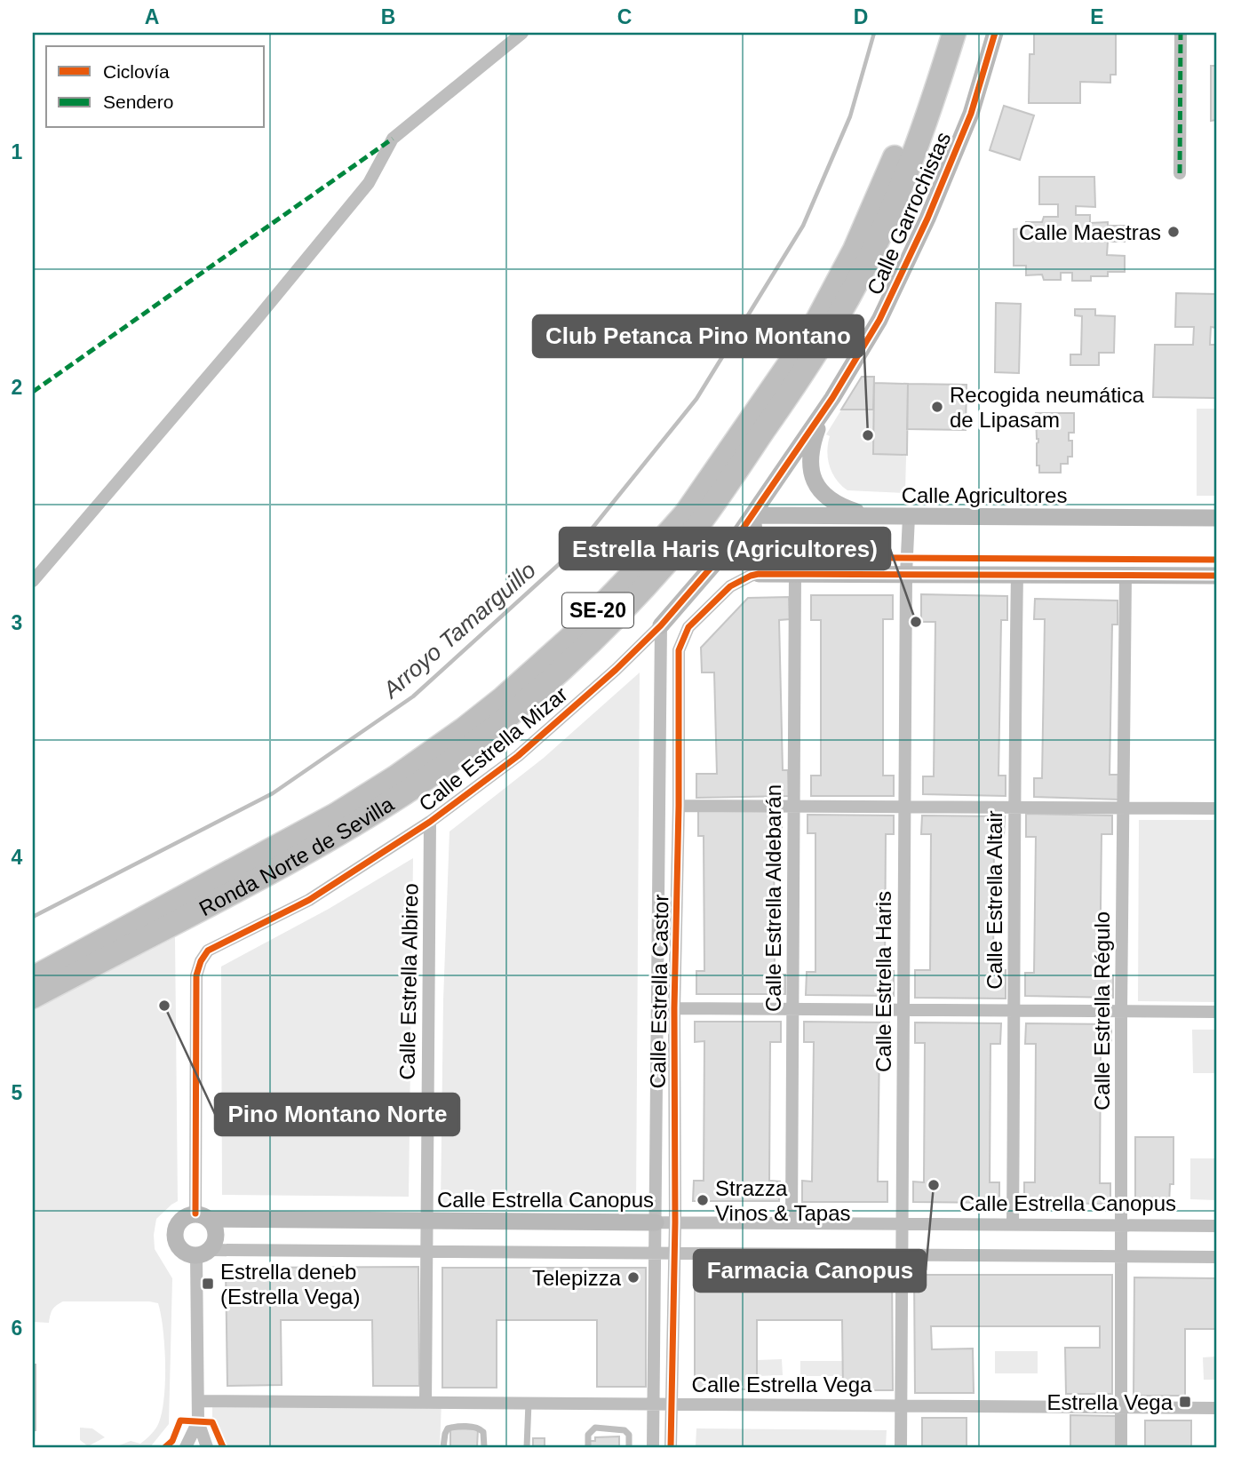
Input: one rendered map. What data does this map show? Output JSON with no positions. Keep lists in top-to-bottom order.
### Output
{
  "streets": {
    "highway": ["SE-20", "Ronda Norte de Sevilla"],
    "street": [
      "Calle Garrochistas",
      "Calle Agricultores",
      "Calle Estrella Mizar",
      "Calle Estrella Aldebarán",
      "Calle Estrella Altair",
      "Calle Estrella Albireo",
      "Calle Estrella Haris",
      "Calle Estrella Castor",
      "Calle Estrella Régulo",
      "Calle Estrella Canopus",
      "Calle Estrella Vega"
    ]
  },
  "crossings": [
    ["Calle Garrochistas", "Calle Estrella Mizar"],
    ["Calle Agricultores", "Calle Estrella Mizar"],
    ["Calle Agricultores", "Calle Estrella Haris"],
    ["Calle Estrella Mizar", "Calle Estrella Albireo"],
    ["Calle Estrella Mizar", "Calle Estrella Castor"],
    ["Calle Estrella Mizar", "Calle Estrella Canopus"],
    ["Calle Estrella Aldebarán", "Calle Estrella Canopus"],
    ["Calle Estrella Altair", "Calle Estrella Canopus"],
    ["Calle Estrella Albireo", "Calle Estrella Canopus"],
    ["Calle Estrella Albireo", "Calle Estrella Vega"],
    ["Calle Estrella Haris", "Calle Estrella Canopus"],
    ["Calle Estrella Haris", "Calle Estrella Vega"],
    ["Calle Estrella Castor", "Calle Estrella Canopus"],
    ["Calle Estrella Castor", "Calle Estrella Vega"],
    ["Calle Estrella Régulo", "Calle Estrella Canopus"],
    ["Calle Estrella Régulo", "Calle Estrella Vega"]
  ],
  "water": ["Arroyo Tamarguillo"],
  "places": {
    "other": [
      "Calle Maestras",
      "Recogida neumática de Lipasam",
      "Club Petanca Pino Montano",
      "Estrella Haris (Agricultores)",
      "Pino Montano Norte",
      "Farmacia Canopus",
      "Strazza Vinos & Tapas",
      "Telepizza"
    ],
    "transit": ["Estrella deneb (Estrella Vega)", "Estrella Vega"]
  },
  "legend": ["Ciclovía", "Sendero"],
  "grid": {
    "columns": [
      "A",
      "B",
      "C",
      "D",
      "E"
    ],
    "rows": [
      "1",
      "2",
      "3",
      "4",
      "5",
      "6"
    ]
  }
}
